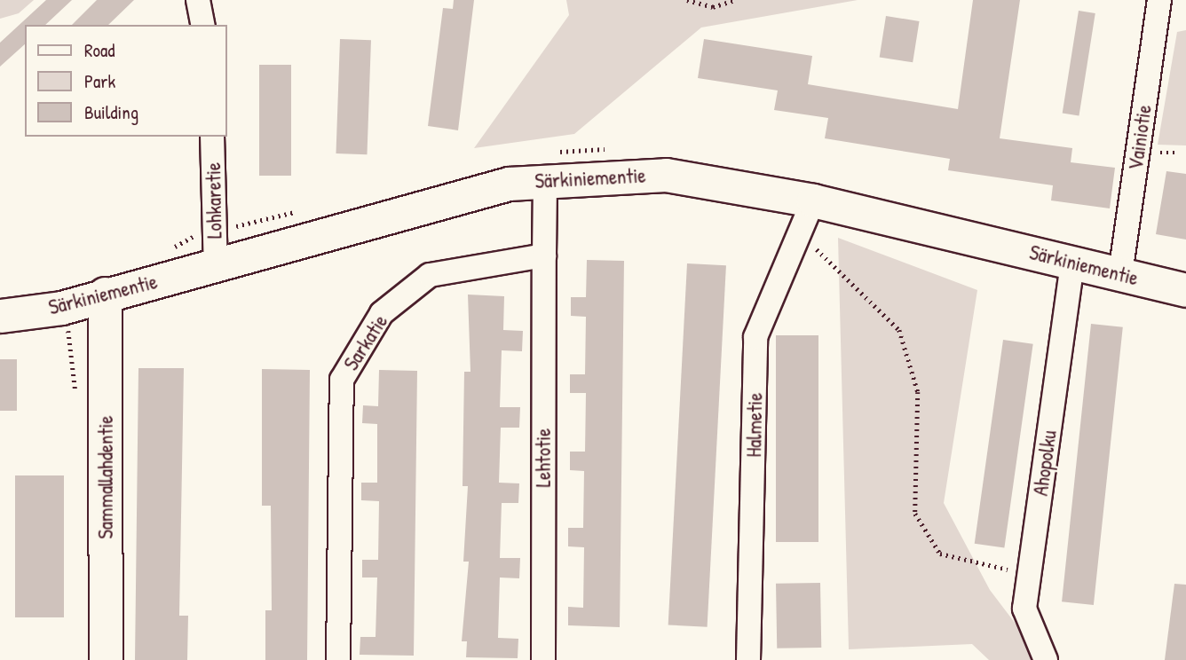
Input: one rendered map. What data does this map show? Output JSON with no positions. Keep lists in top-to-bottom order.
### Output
{
  "streets": {
    "street": [
      "Vainiotie",
      "Särkiniementie",
      "Lohkaretie",
      "Sarkatie",
      "Halmetie",
      "Lehtotie",
      "Ahopolku",
      "Sammallahdentie"
    ]
  },
  "crossings": [
    ["Vainiotie", "Särkiniementie"],
    ["Särkiniementie", "Lohkaretie"],
    ["Särkiniementie", "Halmetie"],
    ["Särkiniementie", "Ahopolku"],
    ["Särkiniementie", "Sammallahdentie"],
    ["Sarkatie", "Lehtotie"]
  ],
  "legend": ["Road", "Park", "Building"]
}
